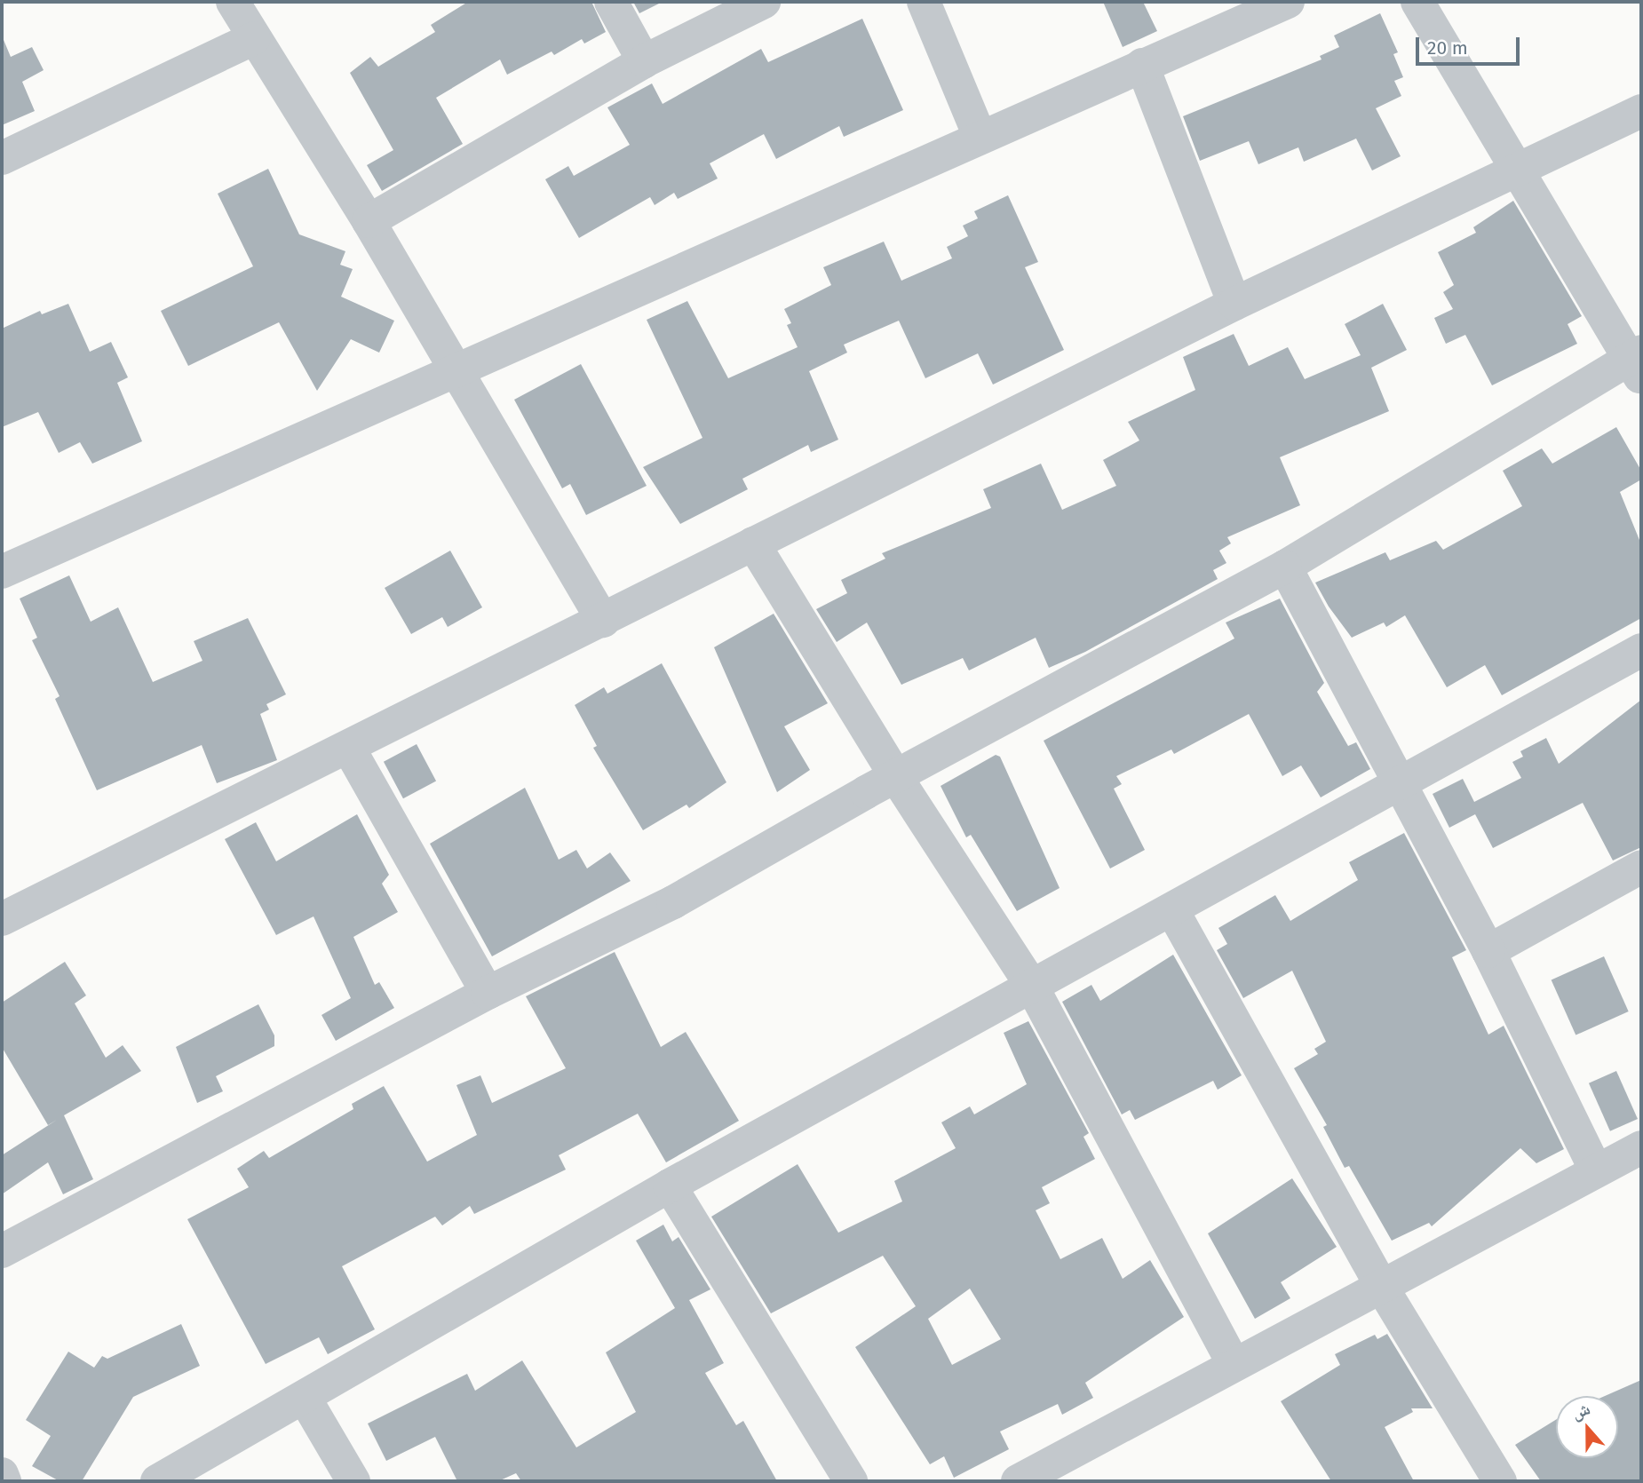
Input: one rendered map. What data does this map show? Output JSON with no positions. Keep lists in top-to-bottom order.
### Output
{
  "scale_bar": "20 m",
  "north": "top"
}
